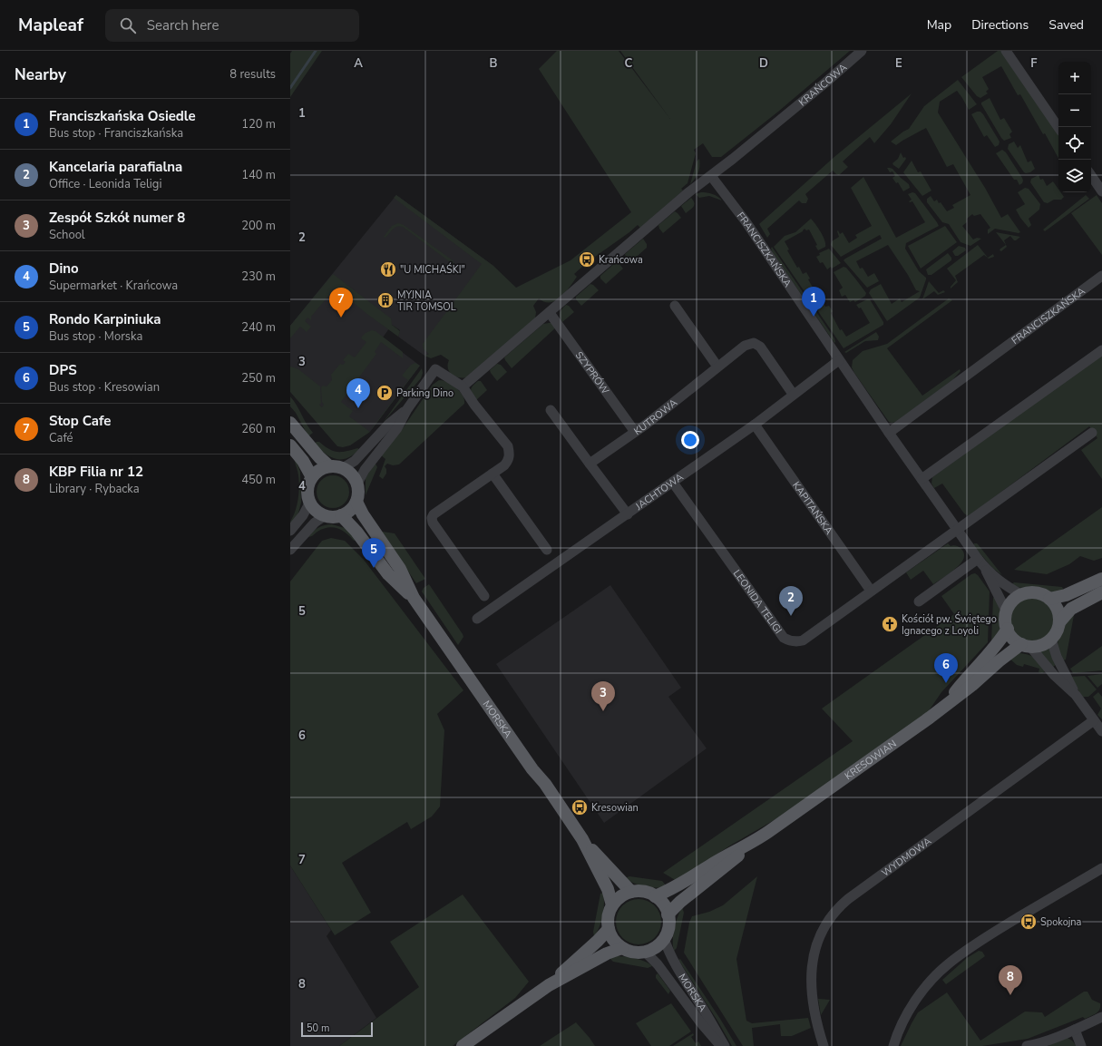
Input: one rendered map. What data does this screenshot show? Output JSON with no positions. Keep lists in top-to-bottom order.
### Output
{
  "streets": {
    "main road": ["MORSKA", "KRESOWIAN"],
    "street": [
      "KRAŃCOWA",
      "FRANCISZKAŃSKA",
      "SZYPRÓW",
      "KUTROWA",
      "JACHTOWA",
      "KAPITAŃSKA",
      "LEONIDA TELIGI",
      "WYDMOWA"
    ]
  },
  "crossings": [
    ["KRAŃCOWA", "FRANCISZKAŃSKA"],
    ["KRAŃCOWA", "SZYPRÓW"],
    ["FRANCISZKAŃSKA", "JACHTOWA"],
    ["FRANCISZKAŃSKA", "LEONIDA TELIGI"],
    ["FRANCISZKAŃSKA", "KRESOWIAN"],
    ["SZYPRÓW", "KUTROWA"],
    ["KUTROWA", "JACHTOWA"],
    ["JACHTOWA", "KAPITAŃSKA"],
    ["JACHTOWA", "LEONIDA TELIGI"],
    ["KAPITAŃSKA", "LEONIDA TELIGI"],
    ["MORSKA", "KRESOWIAN"]
  ],
  "places": {
    "bus stop": ["Krańcowa", "Kresowian", "Spokojna"],
    "restaurant": ["\"U MICHAŚKI\""],
    "building": ["MYJNIA TIR TOMSOL"],
    "parking": ["Parking Dino"],
    "church": ["Kościół pw. Świętego Ignacego z Loyoli"]
  },
  "scale_bar": "50 m",
  "page": {
    "header": "Mapleaf",
    "search": "Search here",
    "nav": ["Map", "Directions", "Saved"],
    "heading": ["Nearby", "8 results"],
    "map_buttons": ["+", "−"],
    "list": [
      {
        "mark": "1",
        "name": "Franciszkańska Osiedle",
        "note": "Bus stop · Franciszkańska",
        "value": "120 m"
      },
      {
        "mark": "2",
        "name": "Kancelaria parafialna",
        "note": "Office · Leonida Teligi",
        "value": "140 m"
      },
      {
        "mark": "3",
        "name": "Zespół Szkół numer 8",
        "note": "School",
        "value": "200 m"
      },
      {
        "mark": "4",
        "name": "Dino",
        "note": "Supermarket · Krańcowa",
        "value": "230 m"
      },
      {
        "mark": "5",
        "name": "Rondo Karpiniuka",
        "note": "Bus stop · Morska",
        "value": "240 m"
      },
      {
        "mark": "6",
        "name": "DPS",
        "note": "Bus stop · Kresowian",
        "value": "250 m"
      },
      {
        "mark": "7",
        "name": "Stop Cafe",
        "note": "Café",
        "value": "260 m"
      },
      {
        "mark": "8",
        "name": "KBP Filia nr 12",
        "note": "Library · Rybacka",
        "value": "450 m"
      }
    ],
    "pins": [
      "1",
      "7",
      "4",
      "5",
      "2",
      "6",
      "3",
      "8"
    ],
    "scale": "50 m"
  },
  "grid": {
    "columns": [
      "A",
      "B",
      "C",
      "D",
      "E",
      "F"
    ],
    "rows": [
      "1",
      "2",
      "3",
      "4",
      "5",
      "6",
      "7",
      "8"
    ]
  }
}
